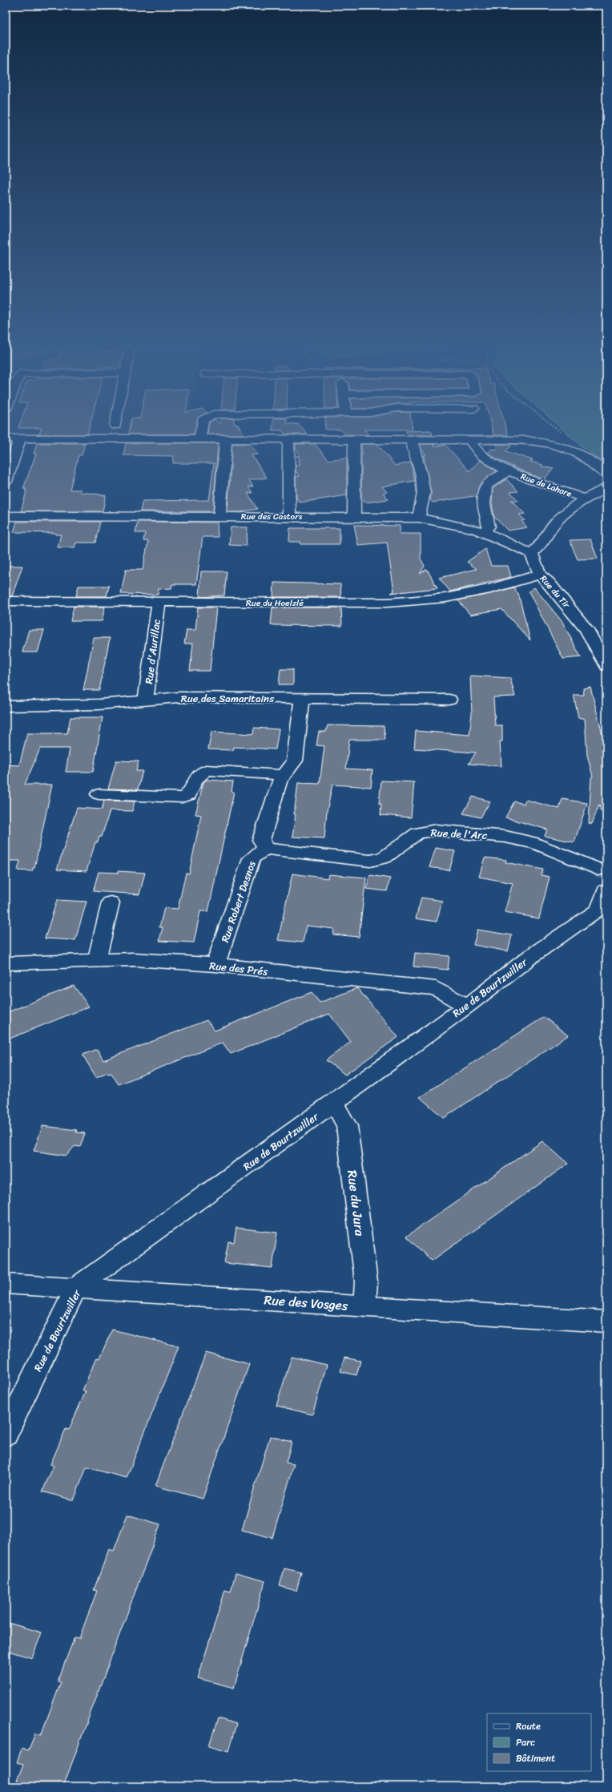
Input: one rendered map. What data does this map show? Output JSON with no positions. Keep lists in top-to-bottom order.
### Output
{
  "streets": {
    "street": [
      "Rue de Lahore",
      "Rue des Castors",
      "Rue du Tir",
      "Rue du Hoelzlé",
      "Rue d'Aurillac",
      "Rue des Samaritains",
      "Rue de l'Arc",
      "Rue Robert Desnos",
      "Rue des Prés",
      "Rue de Bourtzwiller",
      "Rue du Jura",
      "Rue des Vosges"
    ]
  },
  "crossings": [
    ["Rue de Lahore", "Rue des Castors"],
    ["Rue des Castors", "Rue du Tir"],
    ["Rue du Tir", "Rue du Hoelzlé"],
    ["Rue du Hoelzlé", "Rue d'Aurillac"],
    ["Rue d'Aurillac", "Rue des Samaritains"],
    ["Rue de l'Arc", "Rue Robert Desnos"],
    ["Rue Robert Desnos", "Rue des Prés"],
    ["Rue des Prés", "Rue de Bourtzwiller"],
    ["Rue de Bourtzwiller", "Rue du Jura"],
    ["Rue de Bourtzwiller", "Rue des Vosges"],
    ["Rue du Jura", "Rue des Vosges"]
  ],
  "legend": ["Route", "Parc", "Bâtiment"]
}
